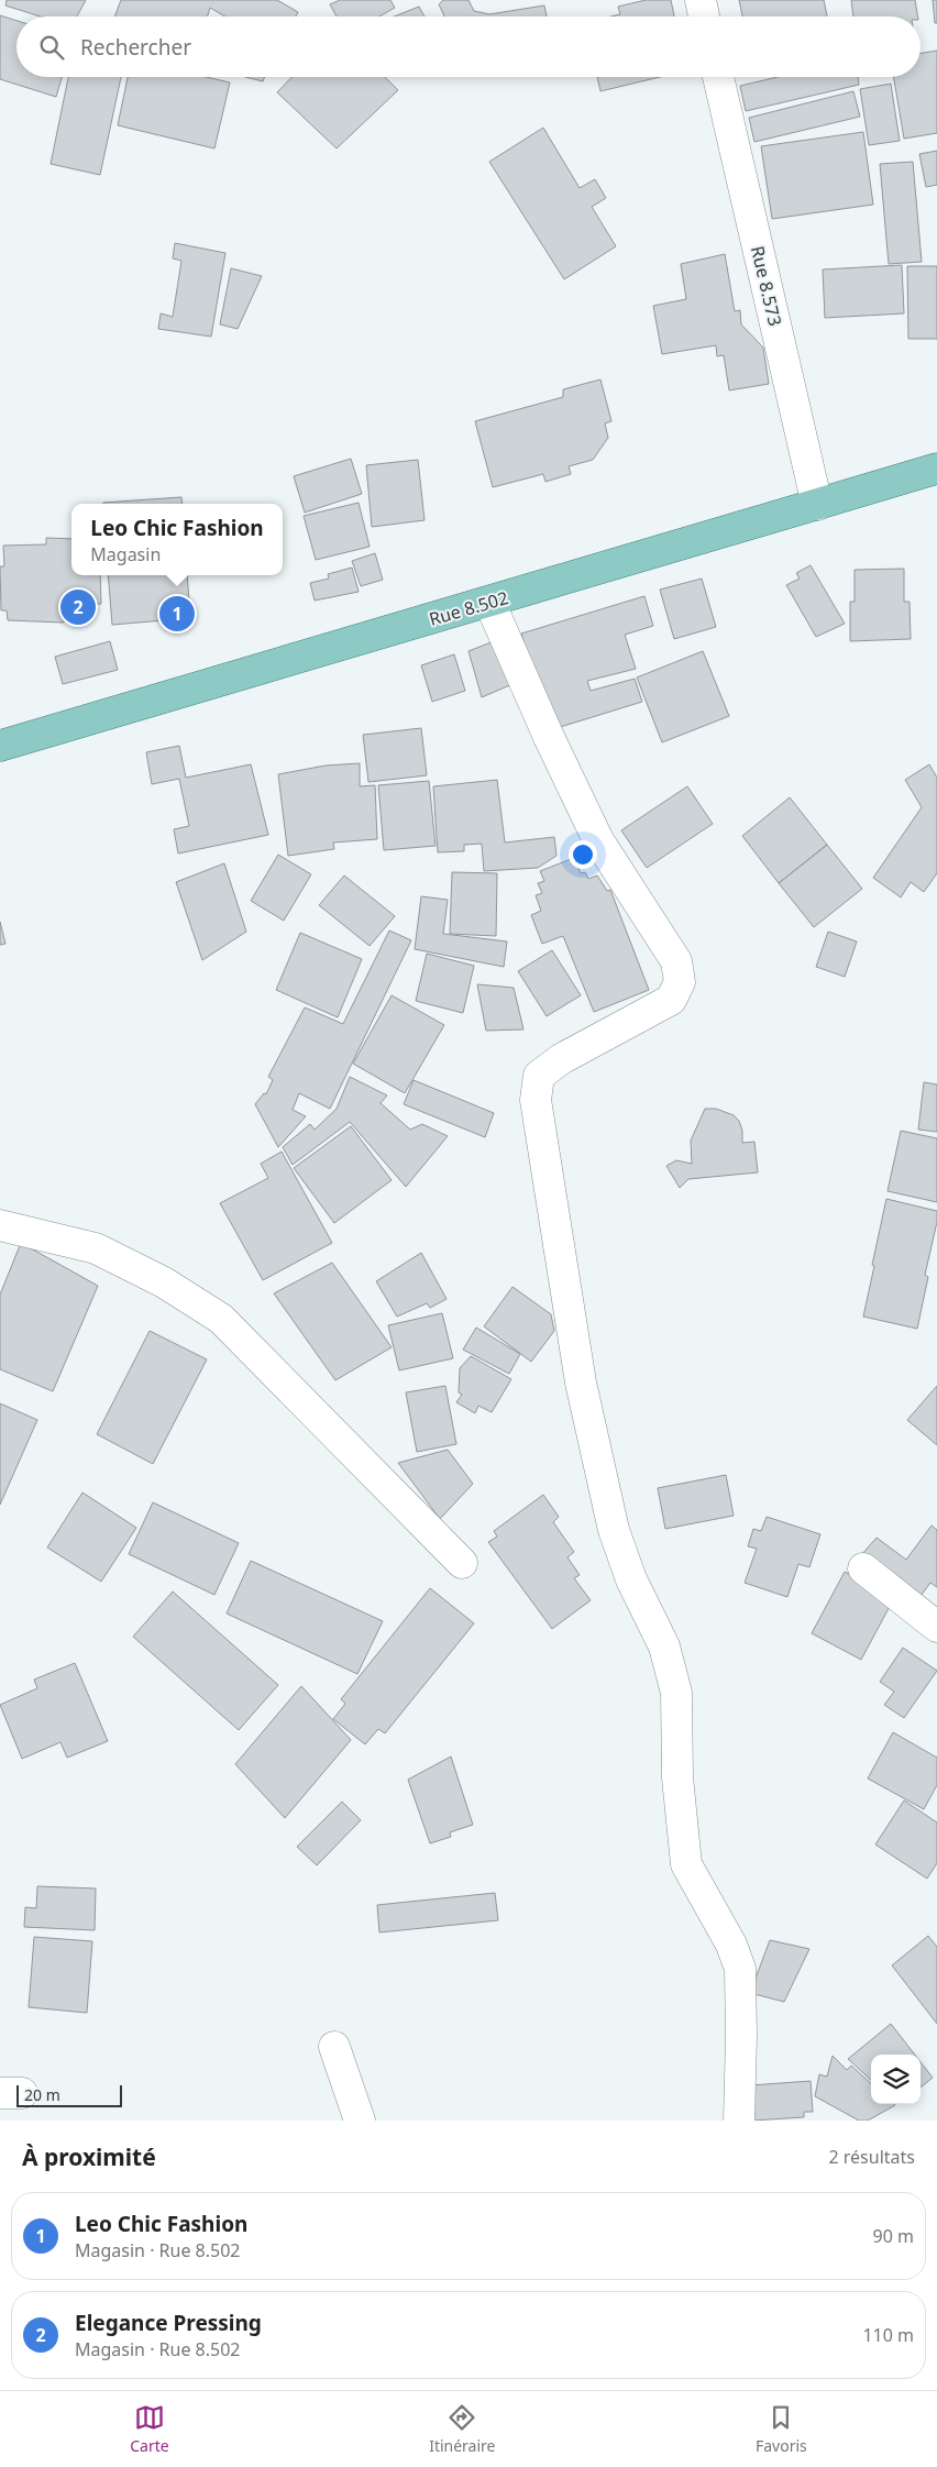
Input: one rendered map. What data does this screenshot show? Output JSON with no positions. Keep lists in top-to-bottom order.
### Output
{
  "streets": {
    "main road": ["Rue 8.502"],
    "street": ["Rue 8.573"]
  },
  "crossings": [
    ["Rue 8.573", "Rue 8.502"]
  ],
  "scale_bar": "20 m",
  "page": {
    "search": "Rechercher",
    "popup": ["Leo Chic Fashion", "Magasin"],
    "pins": ["2", "1"],
    "scale": "20 m",
    "heading": ["À proximité", "2 résultats"],
    "list": [
      {
        "mark": "1",
        "name": "Leo Chic Fashion",
        "note": "Magasin · Rue 8.502",
        "value": "90 m"
      },
      {
        "mark": "2",
        "name": "Elegance Pressing",
        "note": "Magasin · Rue 8.502",
        "value": "110 m"
      }
    ],
    "nav": ["Carte", "Itinéraire", "Favoris"]
  }
}
